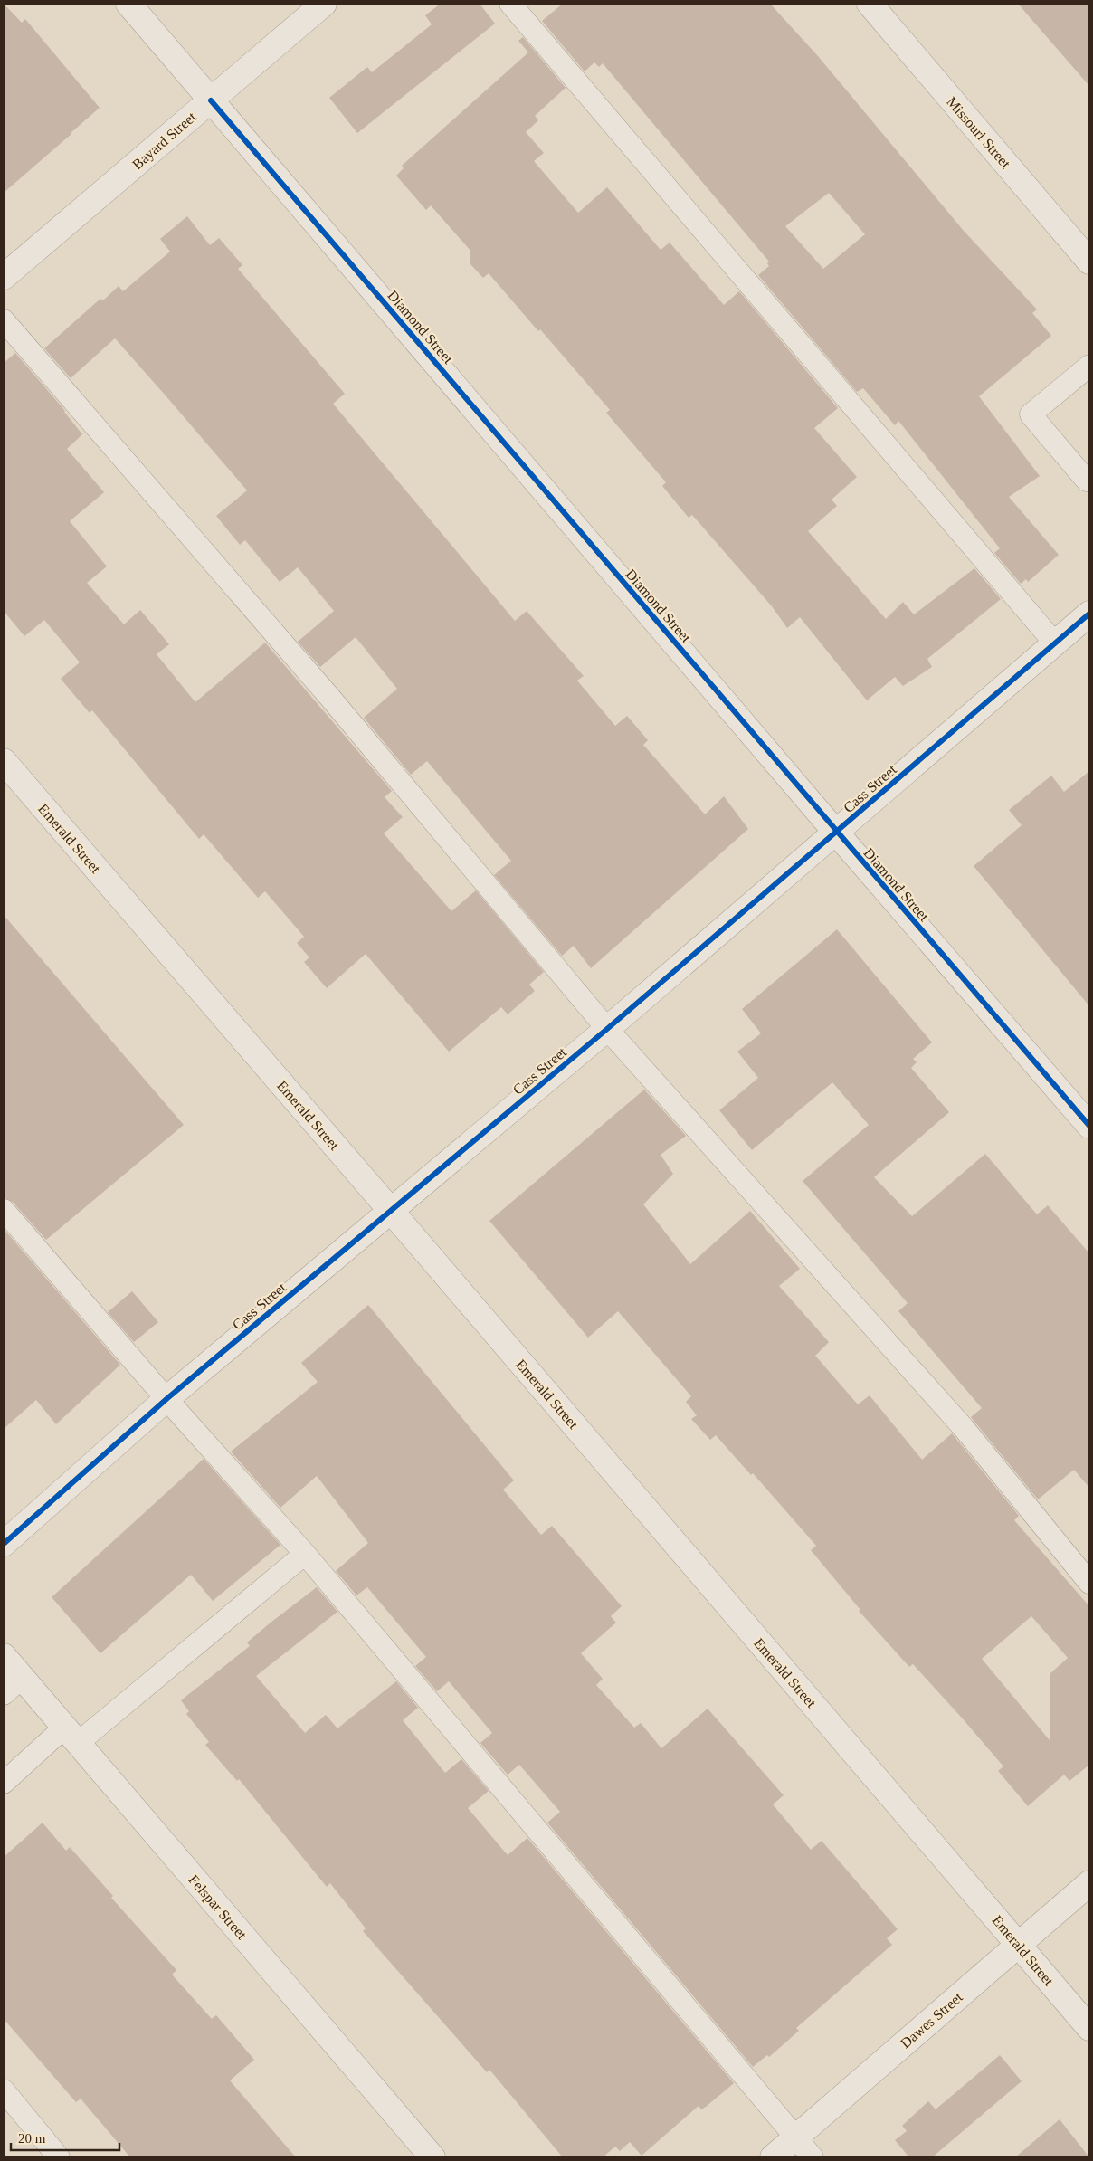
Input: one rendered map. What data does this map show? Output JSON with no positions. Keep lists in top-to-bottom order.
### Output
{
  "streets": {
    "street": [
      "Missouri Street",
      "Bayard Street",
      "Diamond Street",
      "Cass Street",
      "Emerald Street",
      "Felspar Street",
      "Dawes Street"
    ]
  },
  "crossings": [
    ["Bayard Street", "Diamond Street"],
    ["Diamond Street", "Cass Street"],
    ["Cass Street", "Emerald Street"],
    ["Emerald Street", "Dawes Street"]
  ],
  "scale_bar": "20 m"
}
